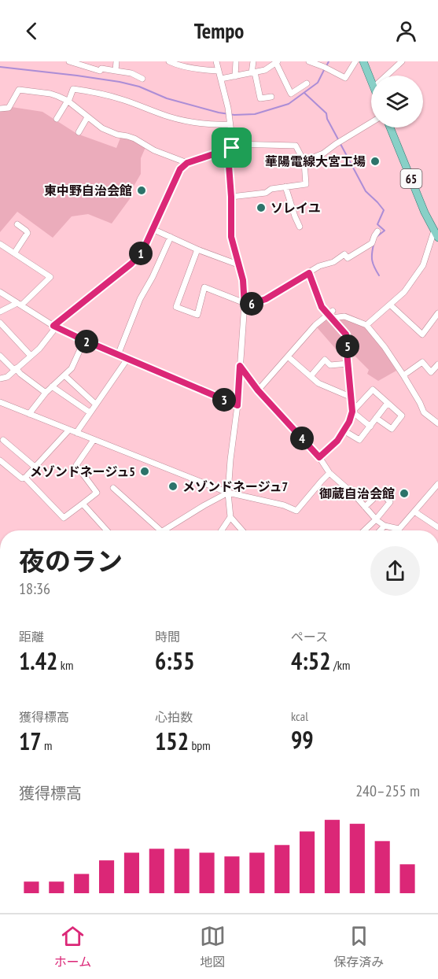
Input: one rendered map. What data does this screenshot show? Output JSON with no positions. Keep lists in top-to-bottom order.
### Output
{
  "streets": {
    "main road": ["65"]
  },
  "places": [
    "華陽電線大宮工場",
    "東中野自治会館",
    "ソレイユ",
    "メゾンドネージュ5",
    "メゾンドネージュ7",
    "御蔵自治会館"
  ],
  "page": {
    "header": "Tempo",
    "pins": [
      "1",
      "6",
      "2",
      "5",
      "3",
      "4"
    ],
    "heading": ["夜のラン", "18:36"],
    "stats": [
      ["距離", "1.42 km"],
      ["時間", "6:55"],
      ["ペース", "4:52 /km"],
      ["獲得標高", "17 m"],
      ["心拍数", "152 bpm"],
      ["kcal", "99"]
    ],
    "chart": ["獲得標高", "240–255 m"],
    "tabs": ["ホーム", "地図", "保存済み"]
  }
}
